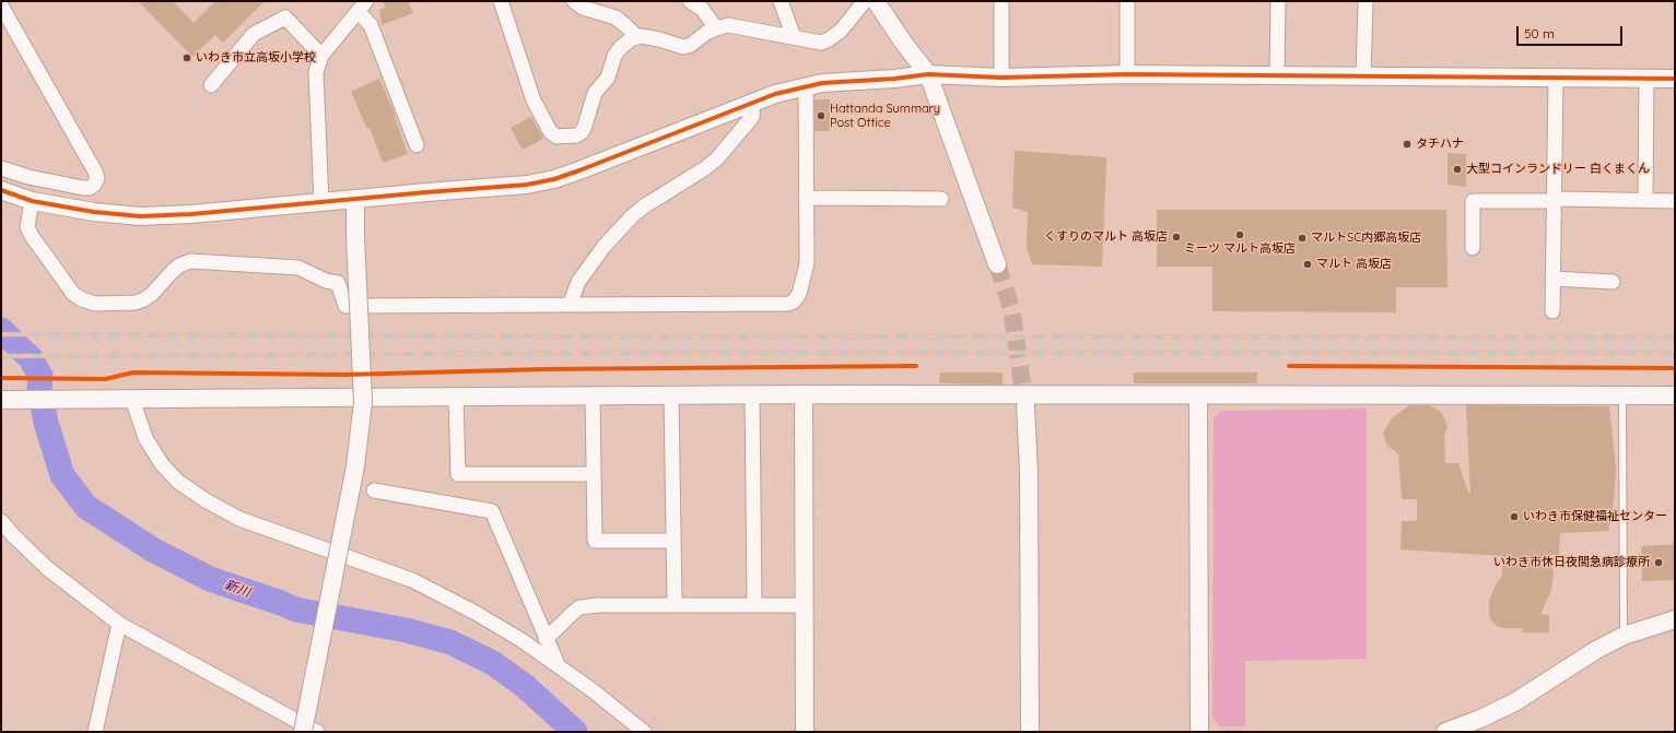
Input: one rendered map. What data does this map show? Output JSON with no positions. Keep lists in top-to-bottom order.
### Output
{
  "water": ["新川"],
  "places": [
    "いわき市立高坂小学校",
    "Hattanda Summary Post Office",
    "タチハナ",
    "大型コインランドリー 白くまくん",
    "ミーツ マルト高坂店",
    "くすりのマルト 高坂店",
    "マルトSC内郷高坂店",
    "マルト 高坂店",
    "いわき市保健福祉センター",
    "いわき市休日夜間急病診療所"
  ],
  "scale_bar": "50 m"
}
